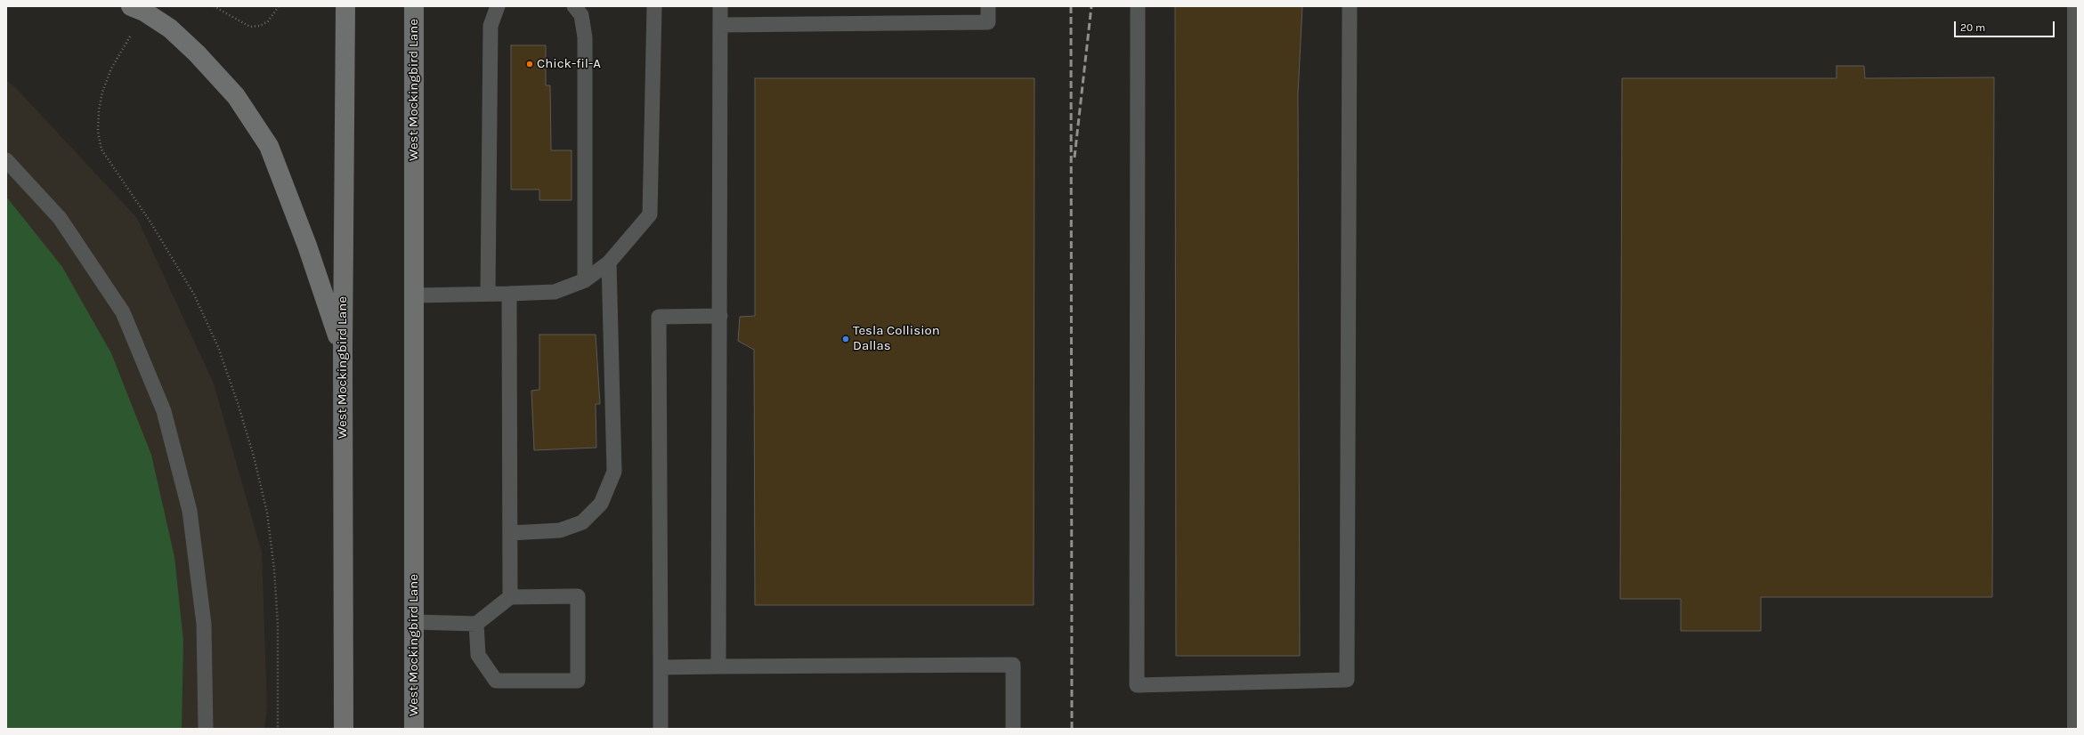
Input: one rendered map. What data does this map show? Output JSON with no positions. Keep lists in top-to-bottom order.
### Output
{
  "streets": {
    "main road": ["West Mockingbird Lane"]
  },
  "places": ["Chick-fil-A", "Tesla Collision Dallas"],
  "scale_bar": "20 m"
}
